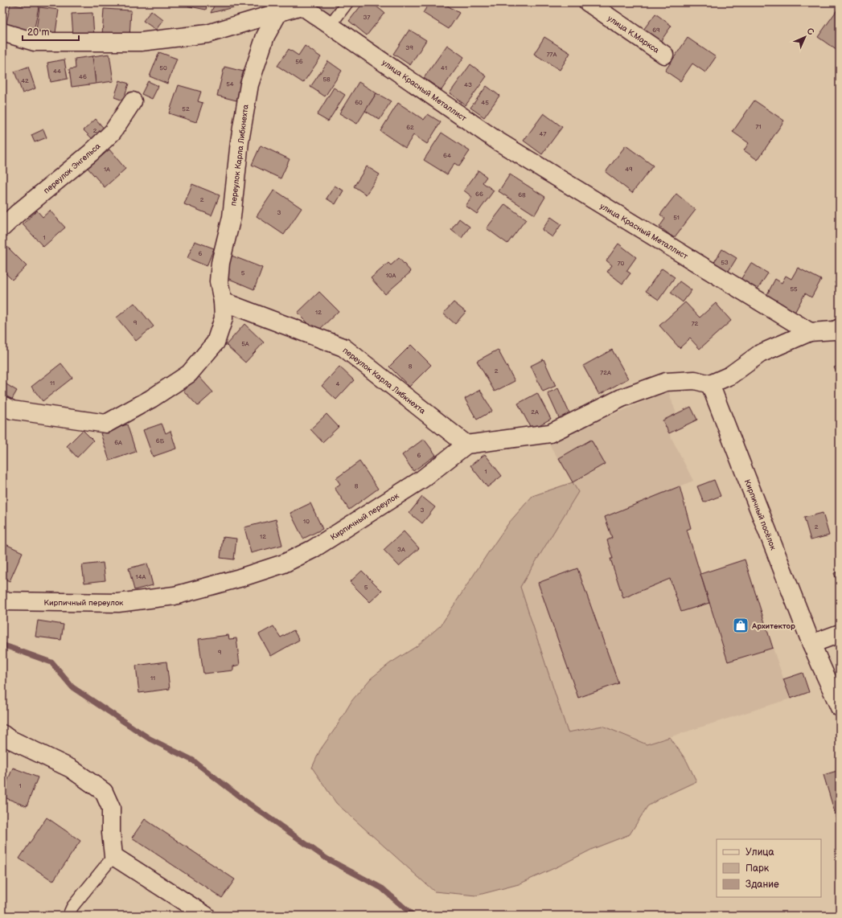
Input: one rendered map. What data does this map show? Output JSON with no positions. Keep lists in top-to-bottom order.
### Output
{
  "streets": {
    "street": [
      "улица К.Маркса",
      "улица Красный Металлист",
      "переулок Карла Либкнехта",
      "переулок Энгельса",
      "Кирпичный посёлок",
      "Кирпичный переулок"
    ]
  },
  "crossings": [
    ["улица Красный Металлист", "переулок Карла Либкнехта"],
    ["переулок Карла Либкнехта", "Кирпичный переулок"]
  ],
  "places": {
    "shop": ["Архитектор"]
  },
  "house_numbers": [
    "37",
    "69",
    "39",
    "77А",
    "56",
    "50",
    "41",
    "44",
    "46",
    "58",
    "42",
    "54",
    "43",
    "60",
    "45",
    "52",
    "71",
    "62",
    "2",
    "47",
    "64",
    "1А",
    "49",
    "66",
    "68",
    "2",
    "3",
    "51",
    "1",
    "6",
    "53",
    "70",
    "5",
    "10А",
    "55",
    "12",
    "9",
    "72",
    "5А",
    "8",
    "2",
    "72А",
    "11",
    "4",
    "2А",
    "6Б",
    "6А",
    "6",
    "1",
    "8",
    "3",
    "10",
    "2",
    "12",
    "3А",
    "14А",
    "5",
    "9",
    "11",
    "1"
  ],
  "legend": ["Улица", "Парк", "Здание"],
  "scale_bar": "20 m",
  "north": "top right"
}
